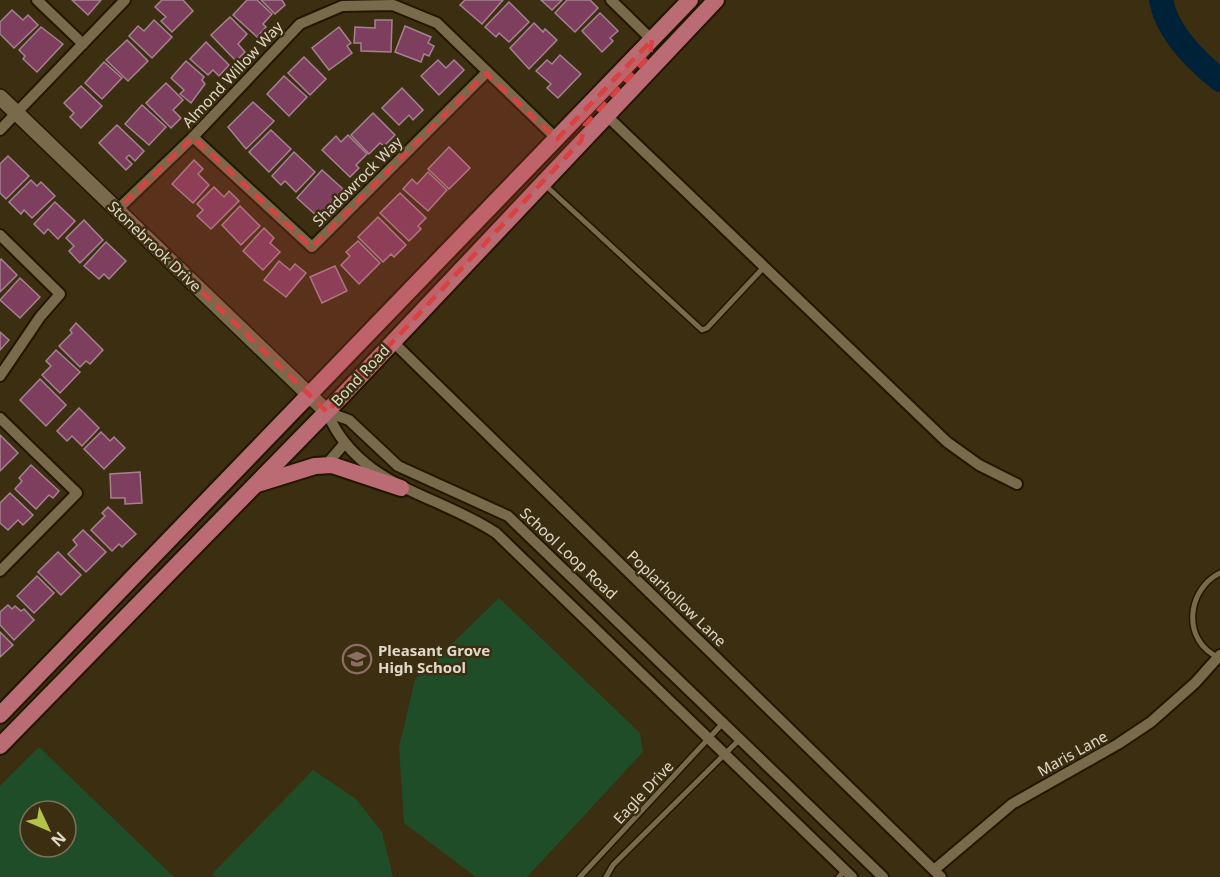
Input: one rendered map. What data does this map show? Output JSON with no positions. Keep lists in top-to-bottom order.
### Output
{
  "streets": {
    "main road": ["Bond Road"],
    "street": [
      "Almond Willow Way",
      "Shadowrock Way",
      "Stonebrook Drive",
      "School Loop Road",
      "Poplarhollow Lane",
      "Maris Lane"
    ],
    "lane": ["Eagle Drive"]
  },
  "crossings": [
    ["Almond Willow Way", "Shadowrock Way"],
    ["Almond Willow Way", "Stonebrook Drive"],
    ["Almond Willow Way", "Bond Road"],
    ["Stonebrook Drive", "Bond Road"],
    ["Stonebrook Drive", "School Loop Road"],
    ["Bond Road", "School Loop Road"],
    ["Bond Road", "Poplarhollow Lane"],
    ["School Loop Road", "Eagle Drive"],
    ["Poplarhollow Lane", "Maris Lane"]
  ],
  "places": {
    "school or university": ["Pleasant Grove High School"]
  },
  "north": "bottom right"
}
